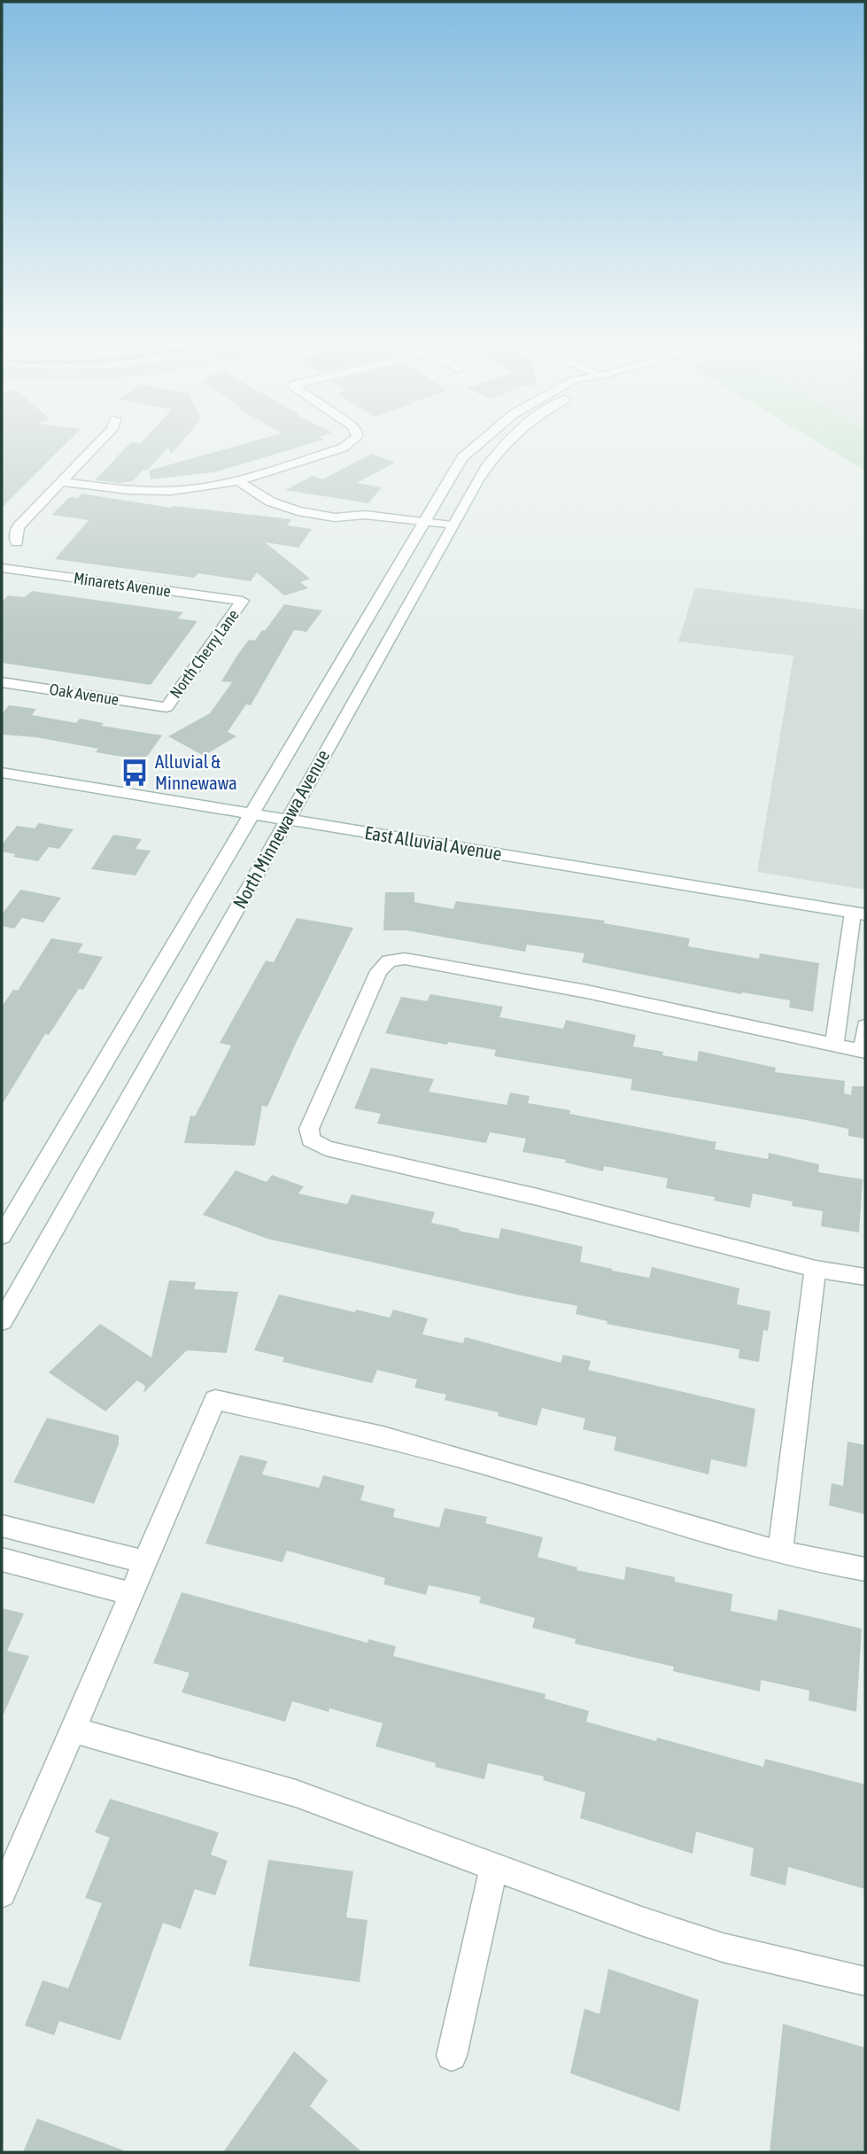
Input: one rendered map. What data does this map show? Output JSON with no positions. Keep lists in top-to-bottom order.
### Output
{
  "streets": {
    "street": [
      "Minarets Avenue",
      "North Cherry Lane",
      "Oak Avenue",
      "North Minnewawa Avenue",
      "East Alluvial Avenue"
    ]
  },
  "crossings": [
    ["Minarets Avenue", "North Cherry Lane"],
    ["North Cherry Lane", "Oak Avenue"],
    ["North Minnewawa Avenue", "East Alluvial Avenue"]
  ],
  "places": {
    "bus stop": ["Alluvial & Minnewawa"]
  }
}
